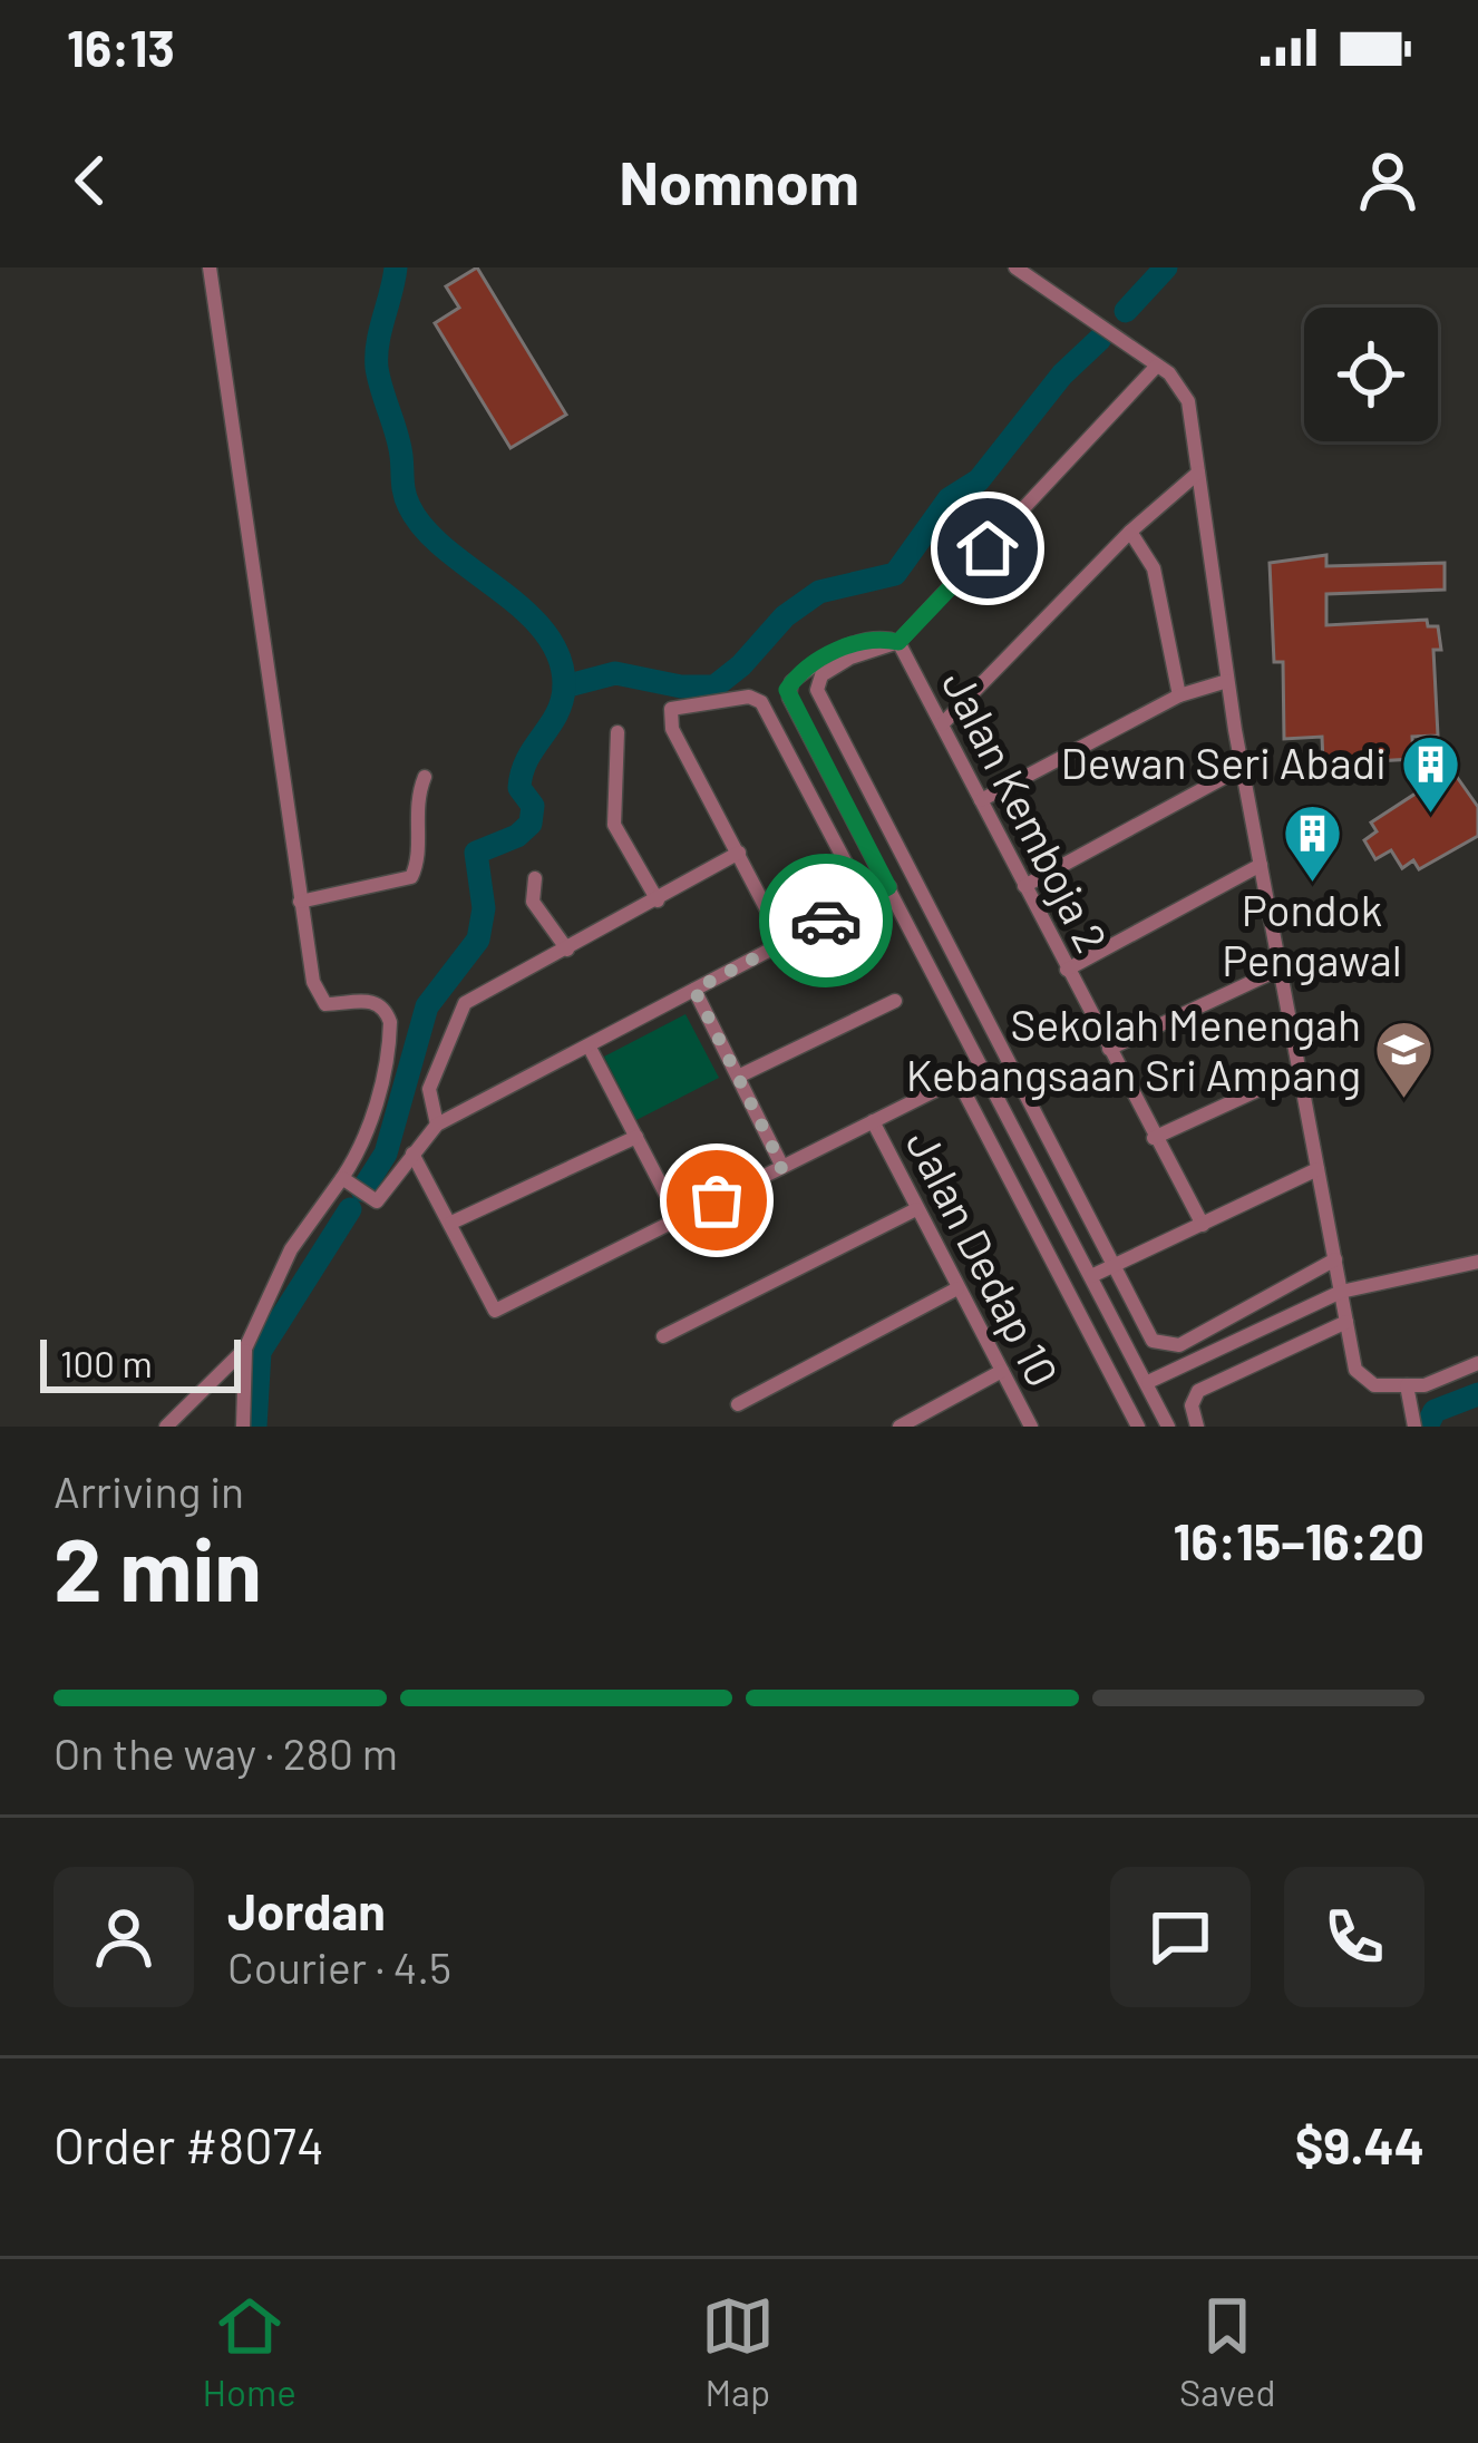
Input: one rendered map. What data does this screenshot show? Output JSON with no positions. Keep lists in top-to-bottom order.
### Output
{
  "streets": {
    "street": ["Jalan Kemboja 2", "Jalan Dedap 10"]
  },
  "places": {
    "building": ["Dewan Seri Abadi", "Pondok Pengawal"],
    "school or university": ["Sekolah Menengah Kebangsaan Sri Ampang"]
  },
  "scale_bar": "100 m",
  "page": {
    "status": "16:13",
    "header": "Nomnom",
    "scale": "100 m",
    "heading": ["2 min", "Arriving in", "16:15–16:20"],
    "panel": [
      "Jordan",
      "Courier · 4.5",
      "Order #8074",
      "$9.44"
    ],
    "bar": "On the way · 280 m",
    "tabs": ["Home", "Map", "Saved"]
  }
}
